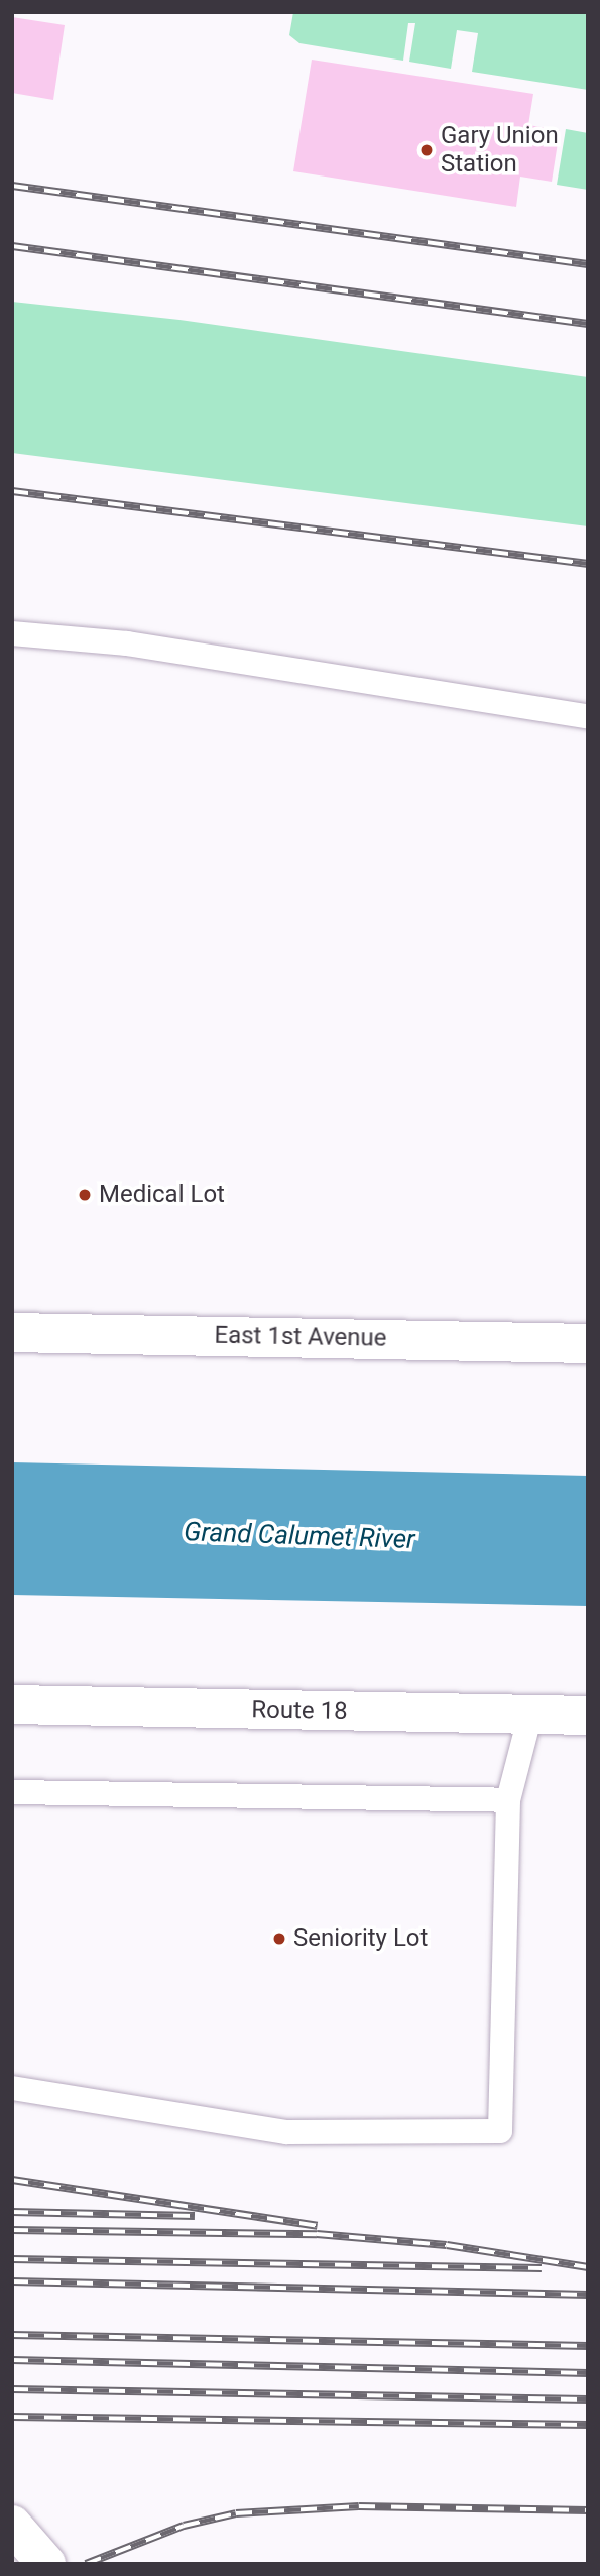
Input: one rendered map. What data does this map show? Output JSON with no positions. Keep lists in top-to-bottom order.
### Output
{
  "streets": {
    "street": ["East 1st Avenue", "Route 18"]
  },
  "water": ["Grand Calumet River"],
  "places": ["Gary Union Station", "Medical Lot", "Seniority Lot"]
}
